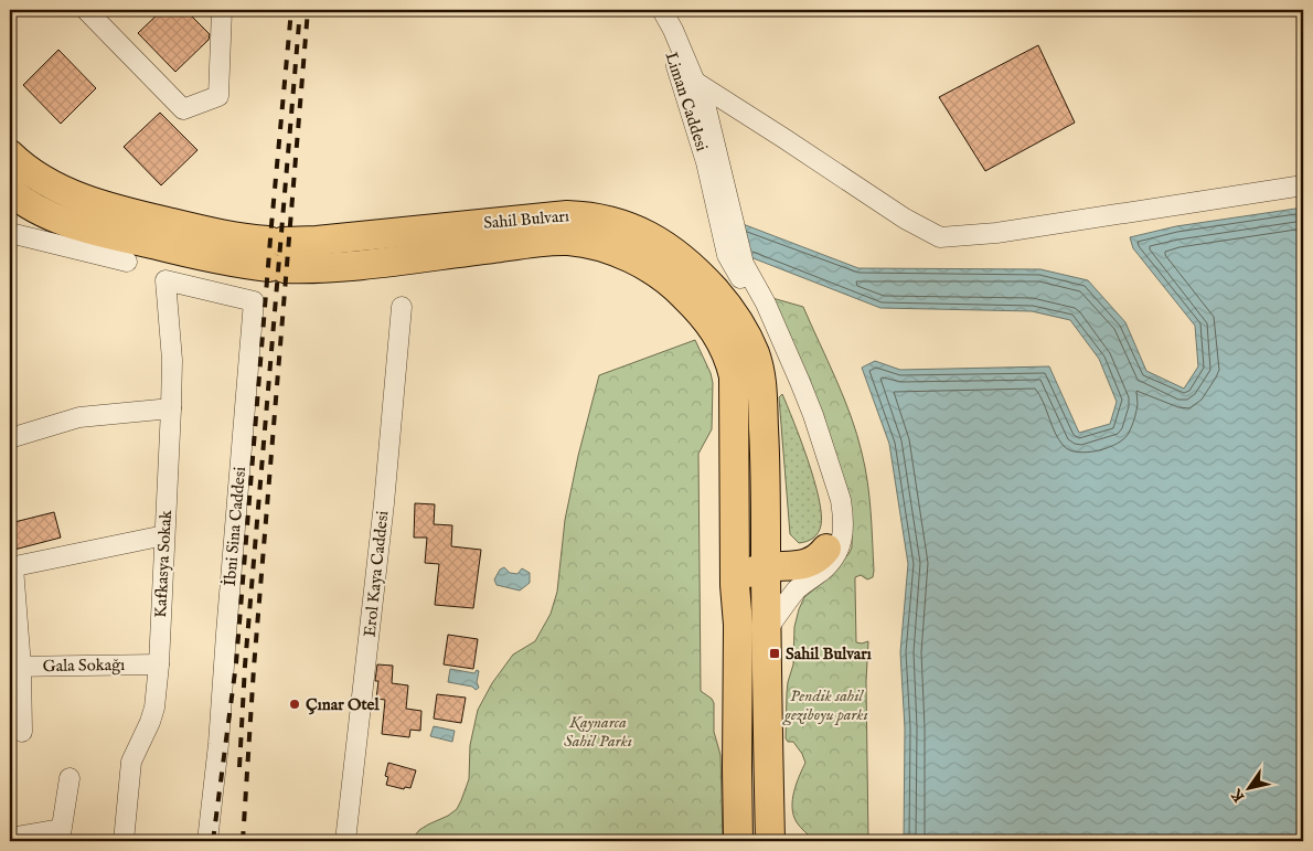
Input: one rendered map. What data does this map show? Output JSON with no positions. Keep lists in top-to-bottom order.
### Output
{
  "streets": {
    "highway": ["Sahil Bulvarı"],
    "street": [
      "Liman Caddesi",
      "İbni Sina Caddesi",
      "Kafkasya Sokak",
      "Erol Kaya Caddesi",
      "Gala Sokağı"
    ]
  },
  "crossings": [
    ["İbni Sina Caddesi", "Kafkasya Sokak"],
    ["Kafkasya Sokak", "Gala Sokağı"]
  ],
  "parks": ["Pendik sahil geziboyu parkı", "Kaynarca Sahil Parkı"],
  "places": {
    "transit": ["Sahil Bulvarı"],
    "other": ["Çınar Otel"]
  },
  "north": "bottom left"
}
